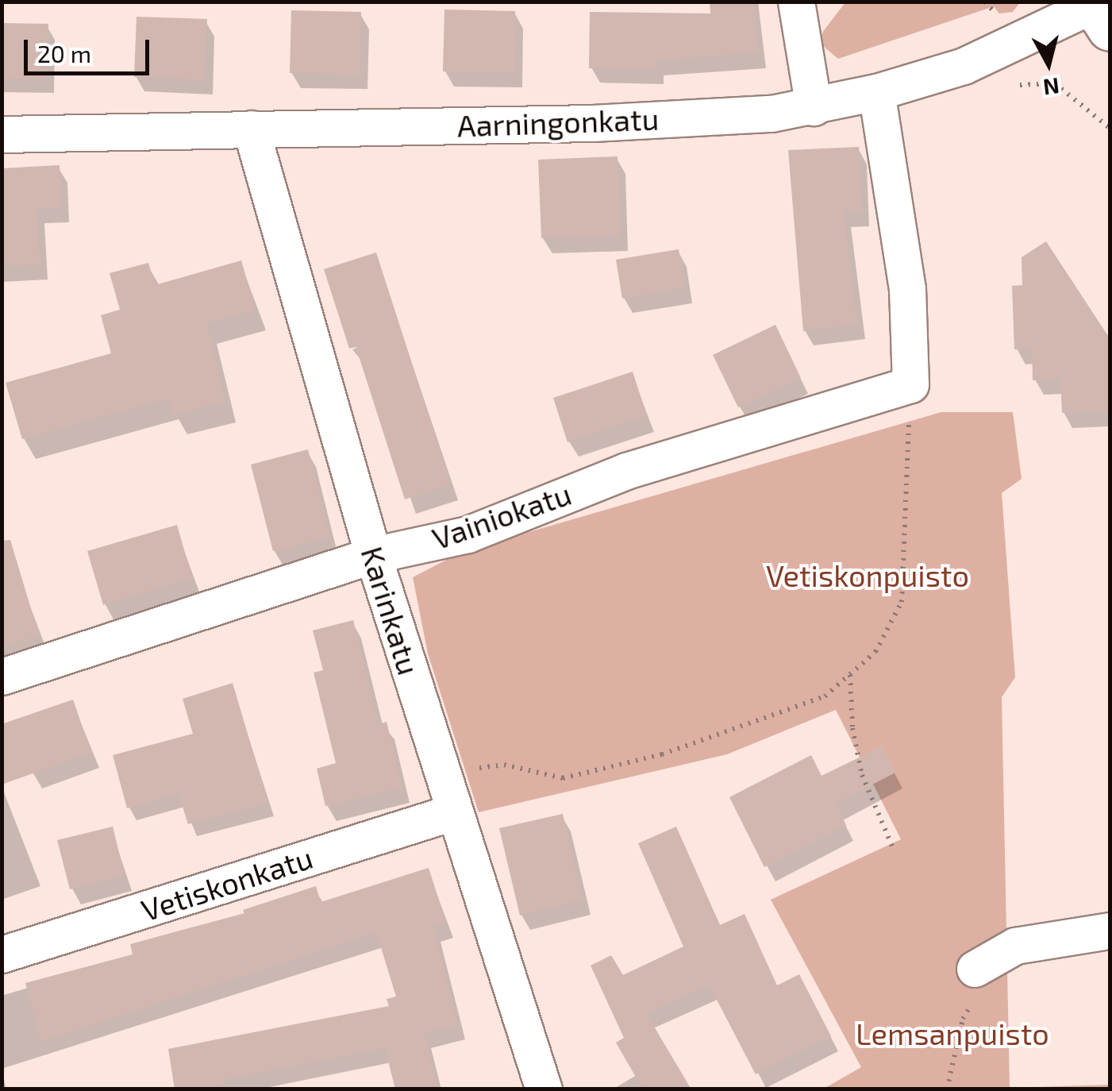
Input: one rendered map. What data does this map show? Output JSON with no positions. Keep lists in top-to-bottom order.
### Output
{
  "streets": {
    "street": [
      "Aarningonkatu",
      "Vainiokatu",
      "Karinkatu",
      "Vetiskonkatu"
    ]
  },
  "crossings": [
    ["Aarningonkatu", "Karinkatu"],
    ["Vainiokatu", "Karinkatu"],
    ["Karinkatu", "Vetiskonkatu"]
  ],
  "parks": ["Vetiskonpuisto", "Lemsanpuisto"],
  "scale_bar": "20 m",
  "north": "bottom"
}
